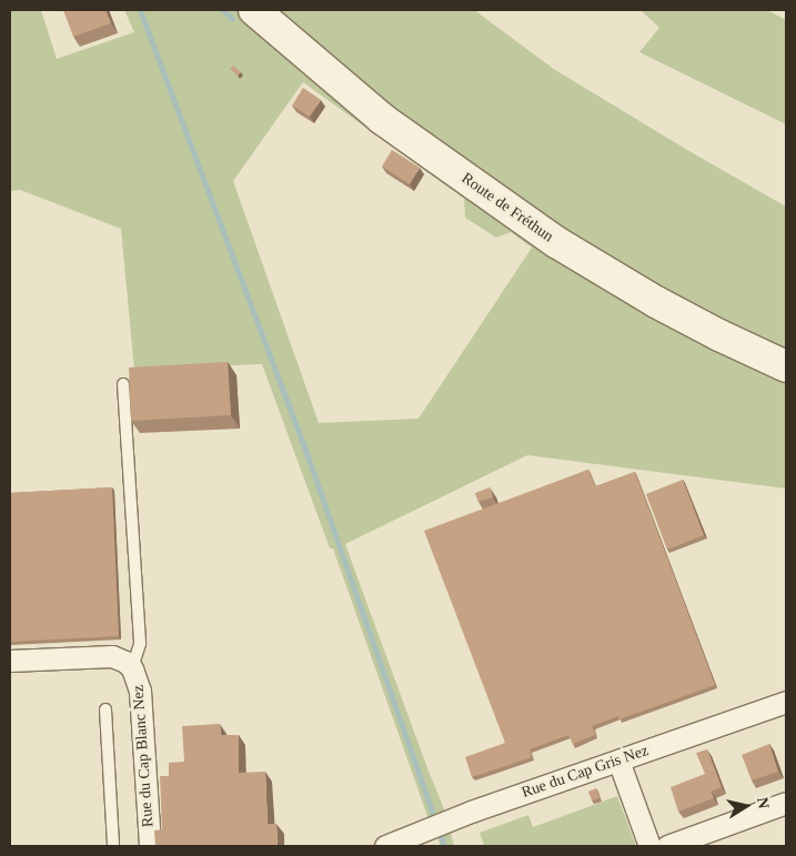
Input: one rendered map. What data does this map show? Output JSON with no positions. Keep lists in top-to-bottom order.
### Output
{
  "streets": {
    "street": ["Route de Fréthun", "Rue du Cap Blanc Nez", "Rue du Cap Gris Nez"]
  },
  "north": "right"
}
